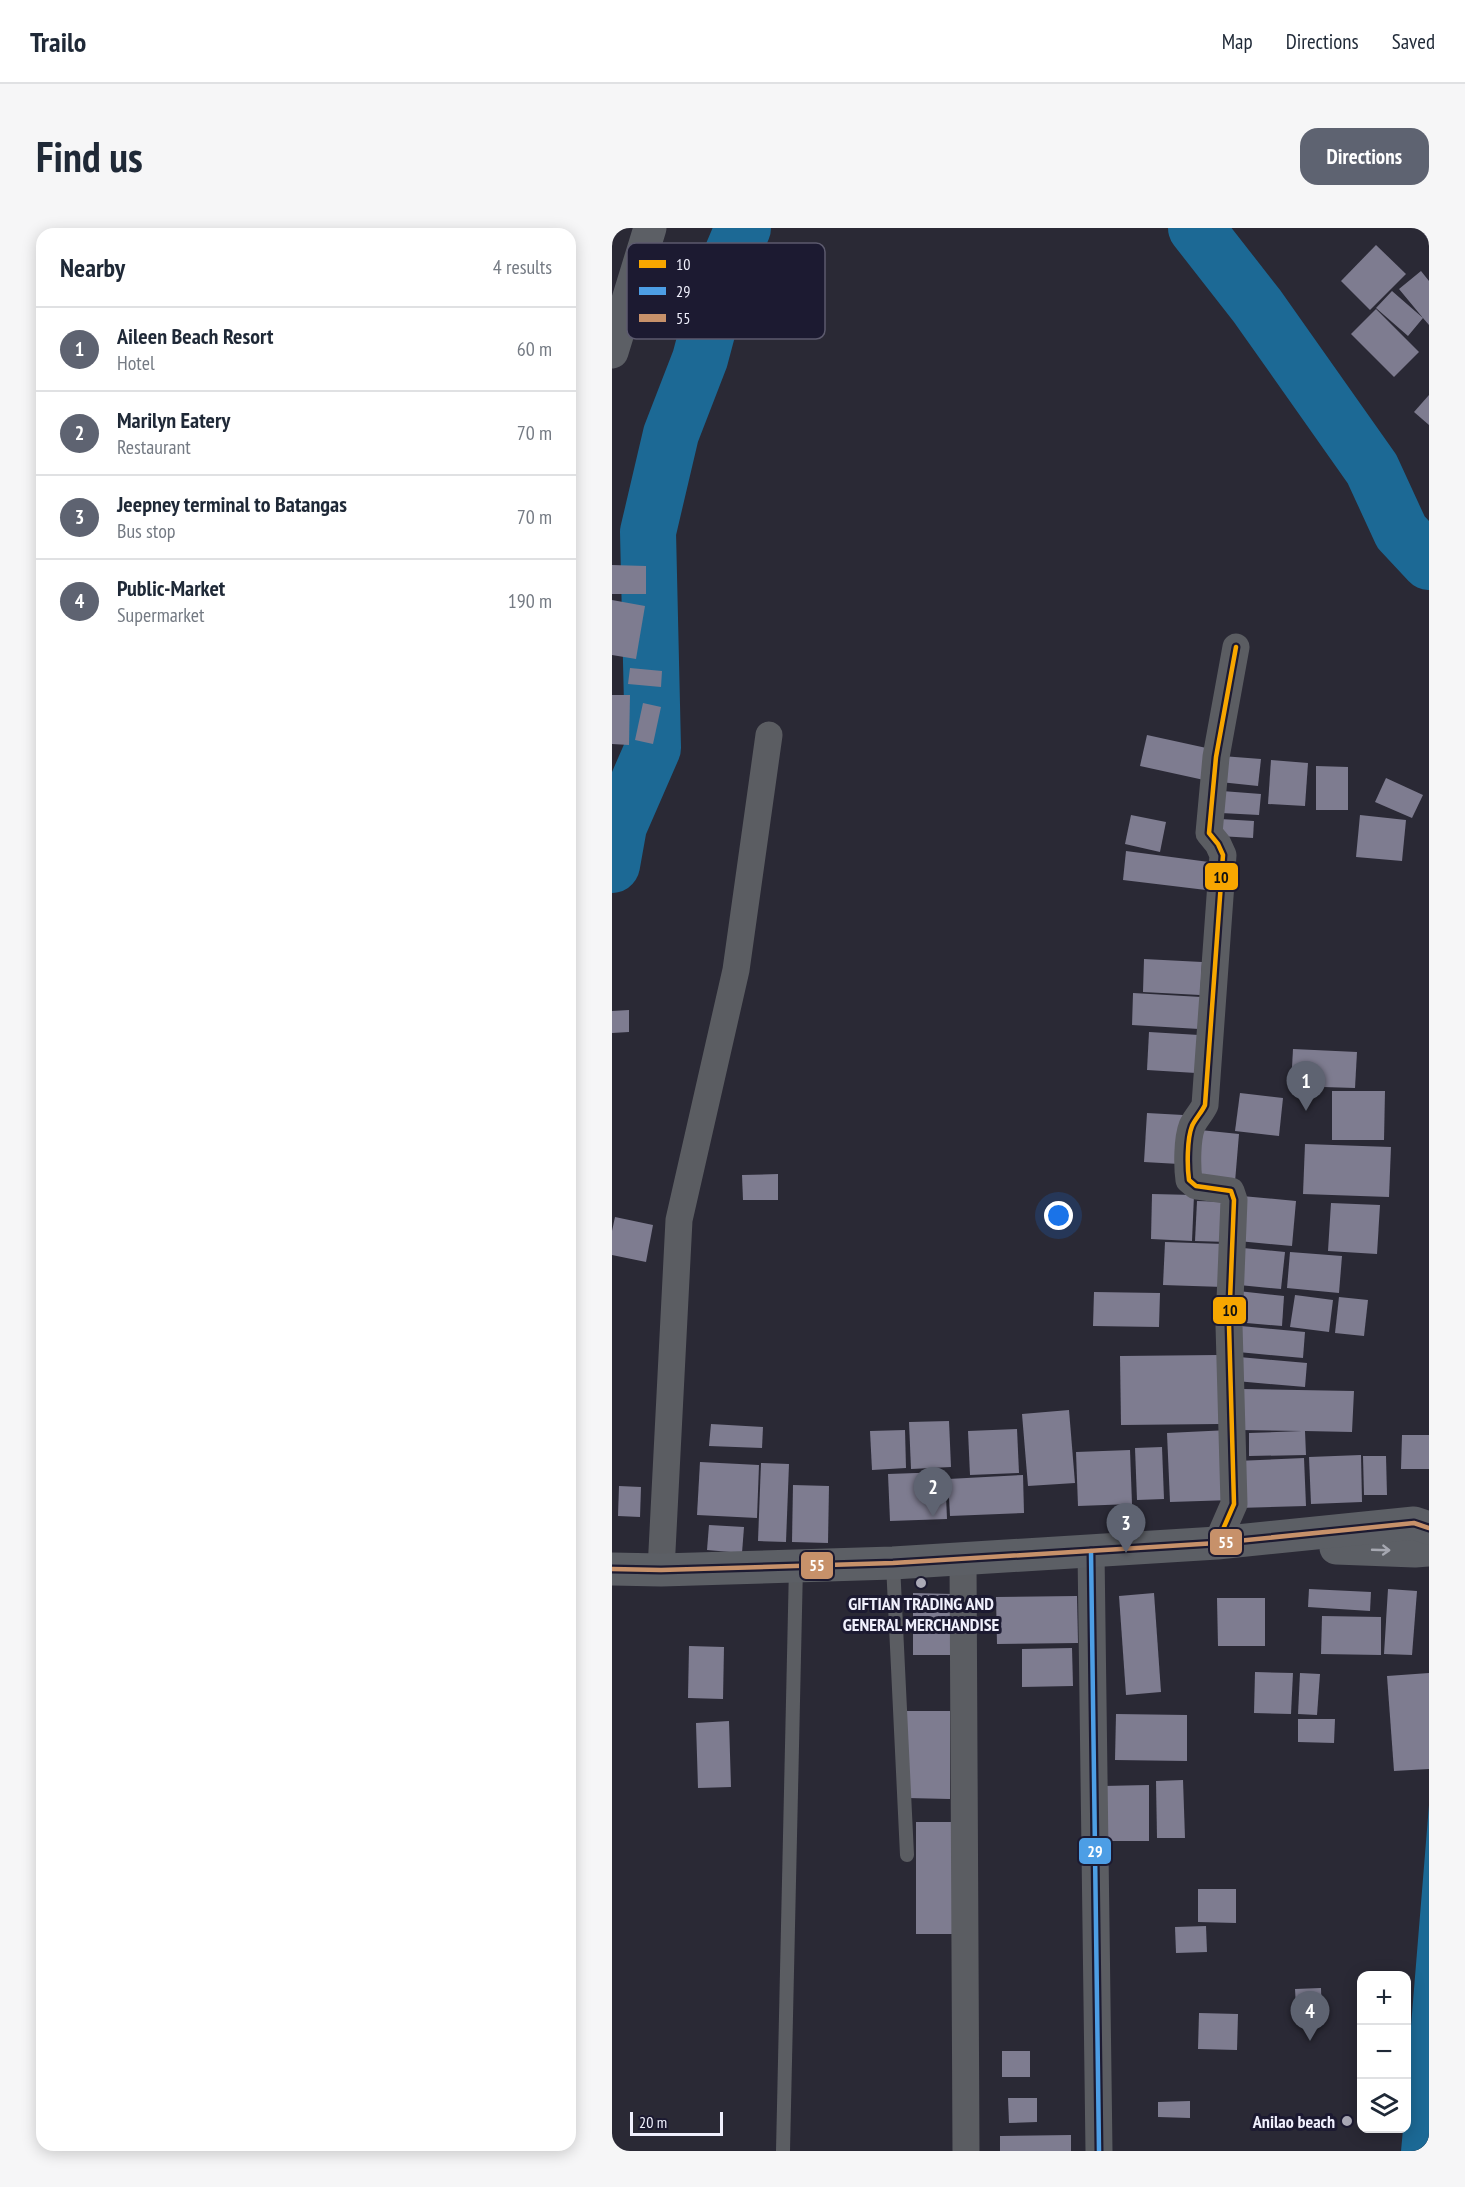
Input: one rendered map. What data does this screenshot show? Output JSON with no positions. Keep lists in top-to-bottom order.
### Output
{
  "places": ["GIFTIAN TRADING AND GENERAL MERCHANDISE", "Anilao beach"],
  "lines": ["transit line 10", "transit line 55", "transit line 29"],
  "legend": ["10", "29", "55"],
  "scale_bar": "20 m",
  "page": {
    "header": "Trailo",
    "nav": ["Map", "Directions", "Saved"],
    "buttons": "Directions",
    "title": "Find us",
    "heading": ["Nearby", "4 results"],
    "list": [
      {
        "mark": "1",
        "name": "Aileen Beach Resort",
        "note": "Hotel",
        "value": "60 m"
      },
      {
        "mark": "2",
        "name": "Marilyn Eatery",
        "note": "Restaurant",
        "value": "70 m"
      },
      {
        "mark": "3",
        "name": "Jeepney terminal to Batangas",
        "note": "Bus stop",
        "value": "70 m"
      },
      {
        "mark": "4",
        "name": "Public-Market",
        "note": "Supermarket",
        "value": "190 m"
      }
    ],
    "pins": [
      "1",
      "2",
      "3",
      "4"
    ],
    "map_buttons": ["+", "−"],
    "scale": "20 m"
  }
}
